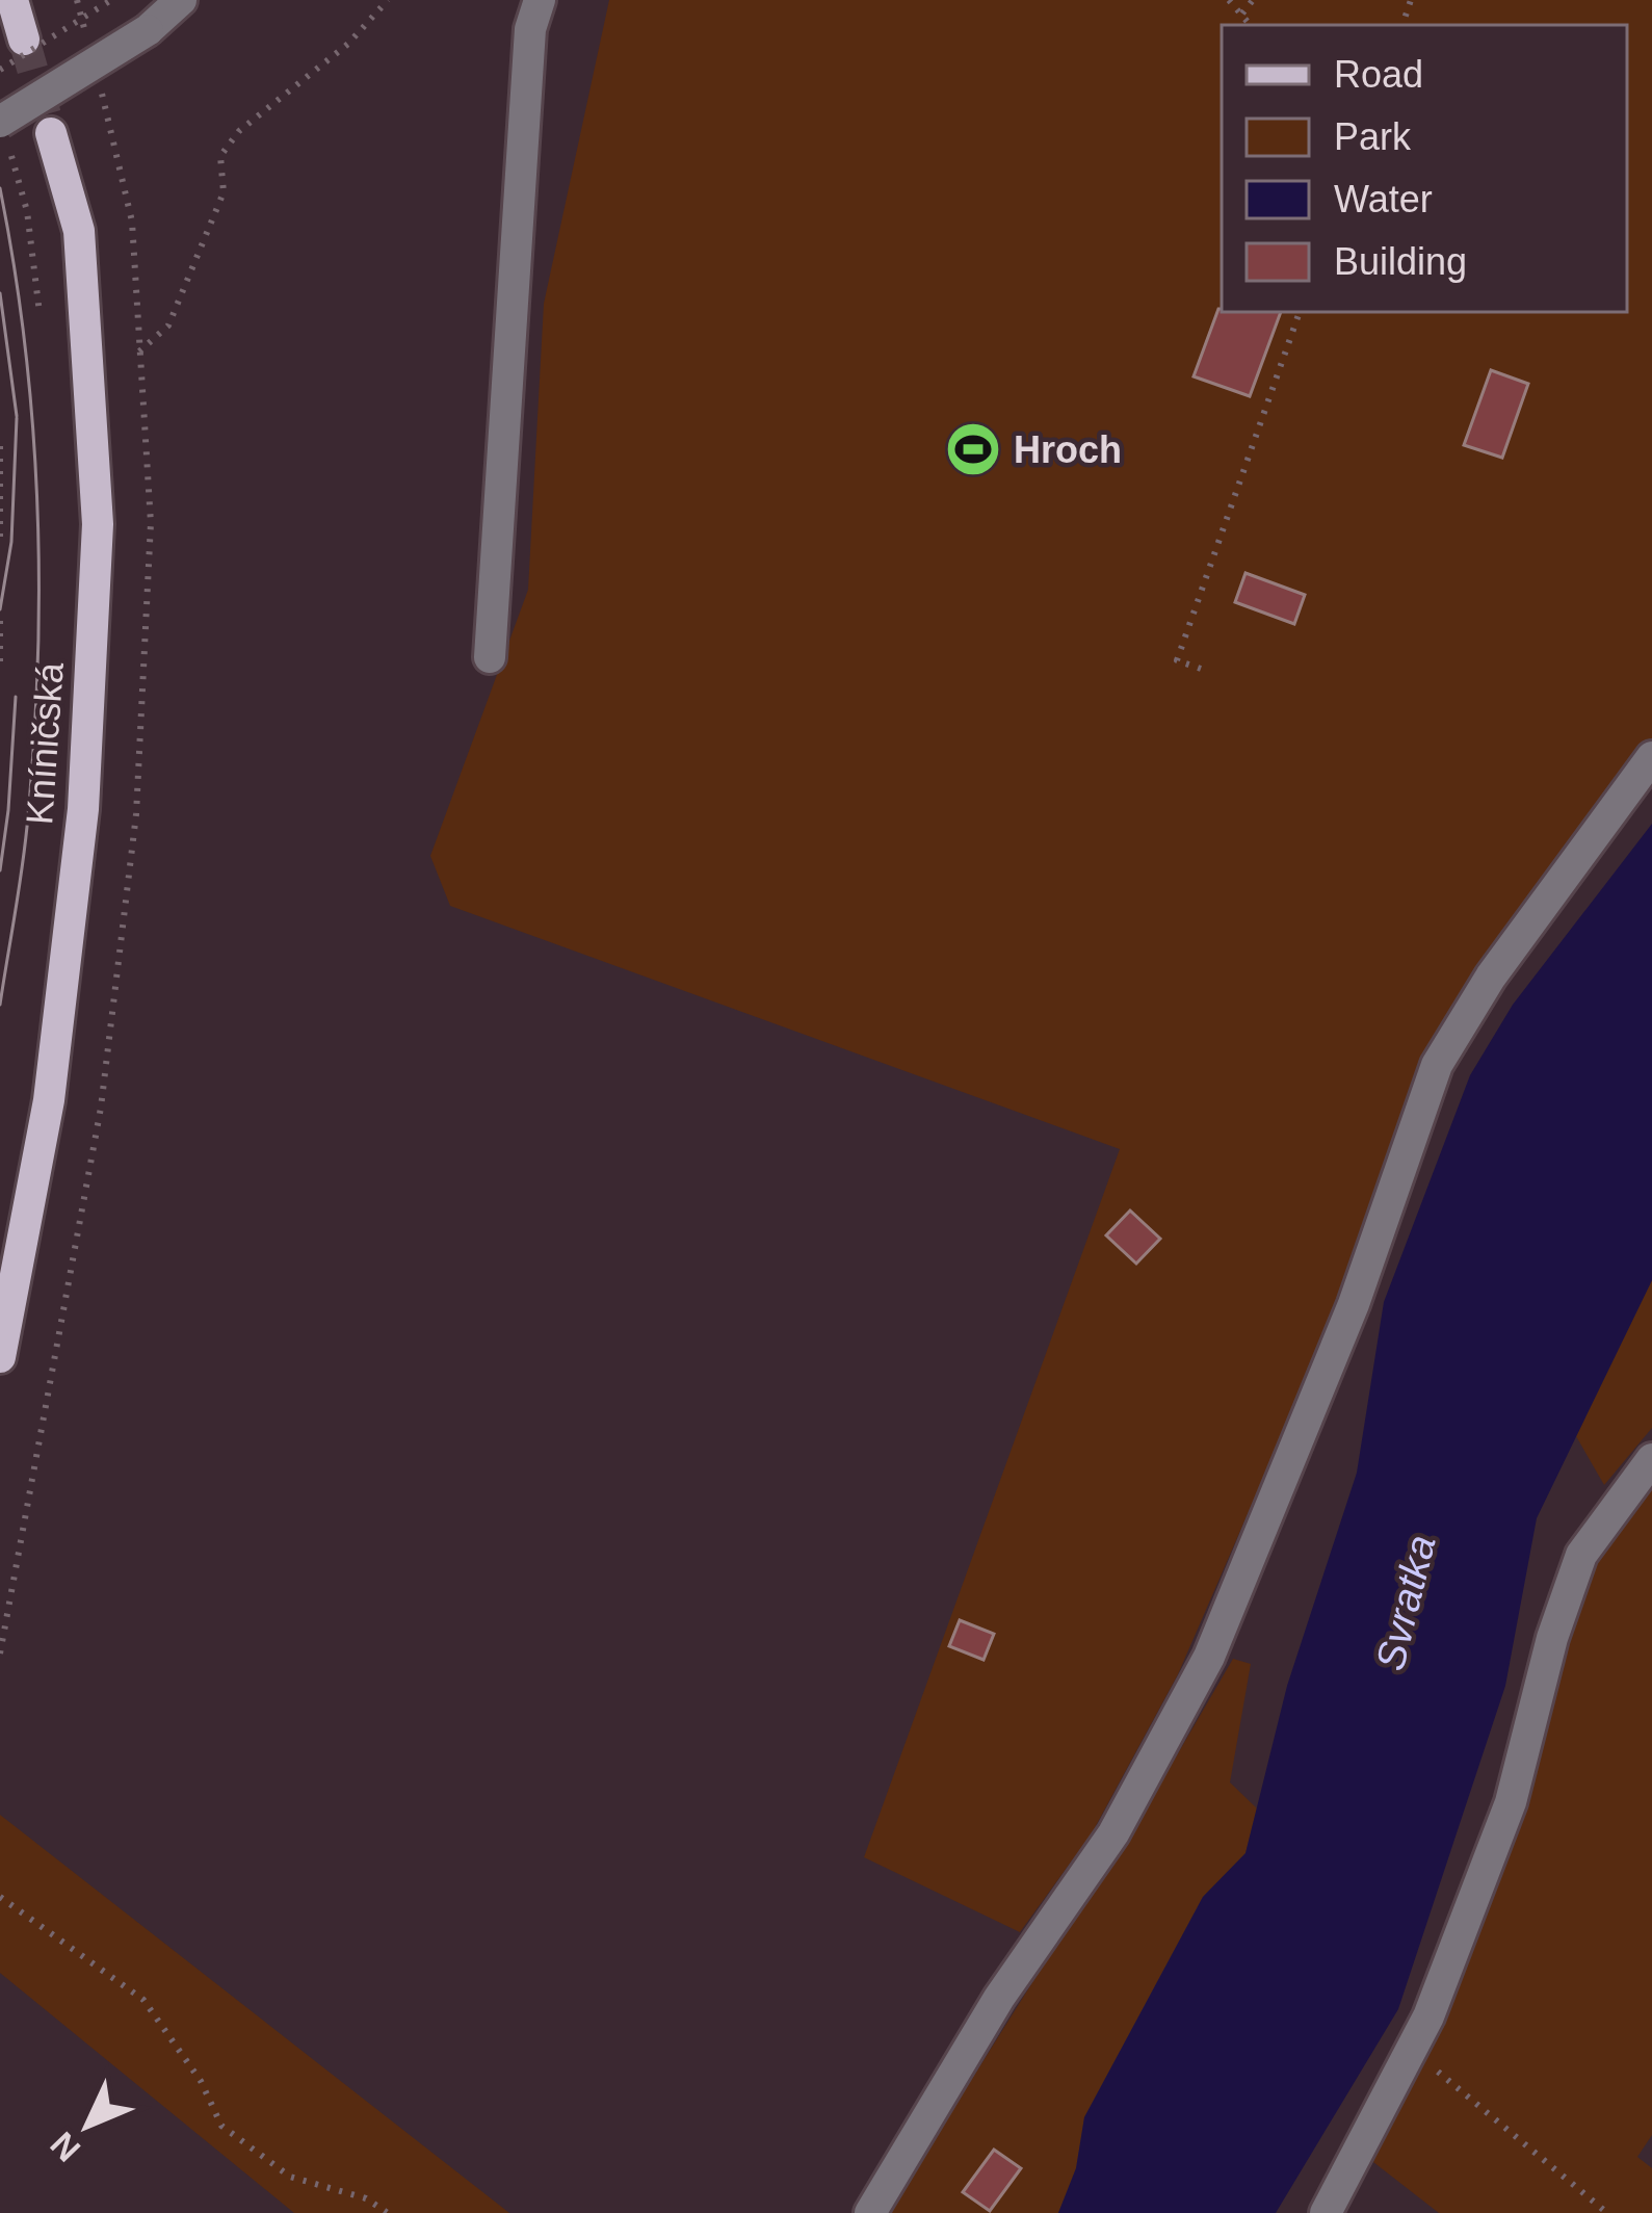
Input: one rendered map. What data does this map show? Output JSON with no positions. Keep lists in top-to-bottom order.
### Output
{
  "streets": {
    "main road": ["Kníničská"]
  },
  "water": ["Svratka"],
  "places": {
    "sports": ["Hroch"]
  },
  "legend": [
    "Road",
    "Park",
    "Water",
    "Building"
  ],
  "north": "bottom left"
}
